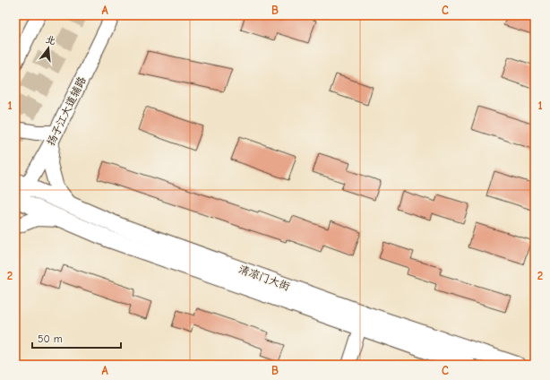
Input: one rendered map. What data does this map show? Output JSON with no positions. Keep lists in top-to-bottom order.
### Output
{
  "streets": {
    "main road": ["扬子江大道辅路", "清凉门大街"]
  },
  "crossings": [
    ["扬子江大道辅路", "清凉门大街"]
  ],
  "scale_bar": "50 m",
  "north": "top",
  "grid": {
    "columns": ["A", "B", "C"],
    "rows": ["1", "2"]
  }
}
